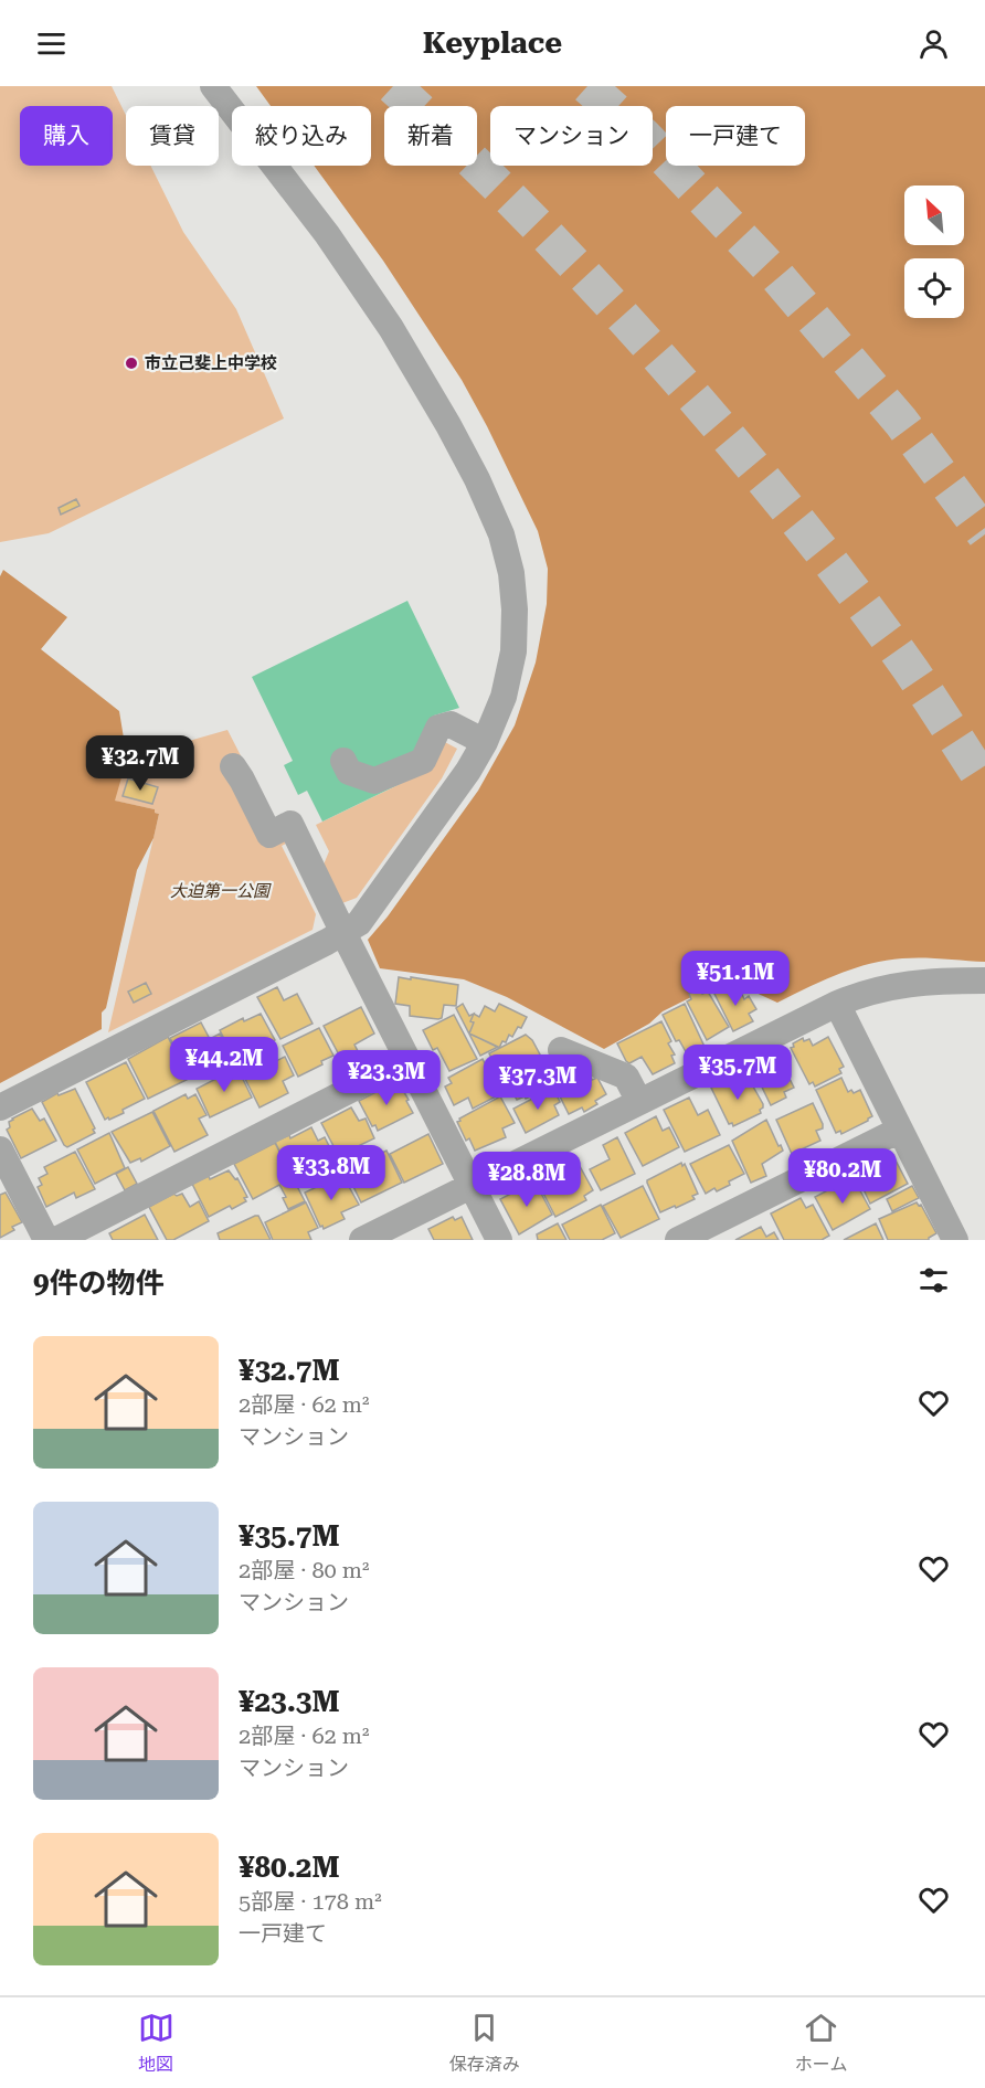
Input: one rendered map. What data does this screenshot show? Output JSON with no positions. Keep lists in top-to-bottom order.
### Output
{
  "parks": ["大迫第一公園"],
  "places": ["市立己斐上中学校"],
  "north": "top left",
  "page": {
    "header": "Keyplace",
    "chip": [
      "購入",
      "賃貸",
      "絞り込み",
      "新着",
      "マンション",
      "一戸建て"
    ],
    "price": [
      "¥32.7M",
      "¥51.1M",
      "¥44.2M",
      "¥35.7M",
      "¥23.3M",
      "¥37.3M",
      "¥33.8M",
      "¥80.2M",
      "¥28.8M"
    ],
    "heading": "9件の物件",
    "list": [
      {
        "name": "¥32.7M",
        "note": "2部屋 · 62 m² · マンション"
      },
      {
        "name": "¥35.7M",
        "note": "2部屋 · 80 m² · マンション"
      },
      {
        "name": "¥23.3M",
        "note": "2部屋 · 62 m² · マンション"
      },
      {
        "name": "¥80.2M",
        "note": "5部屋 · 178 m² · 一戸建て"
      }
    ],
    "tabs": ["地図", "保存済み", "ホーム"]
  }
}
